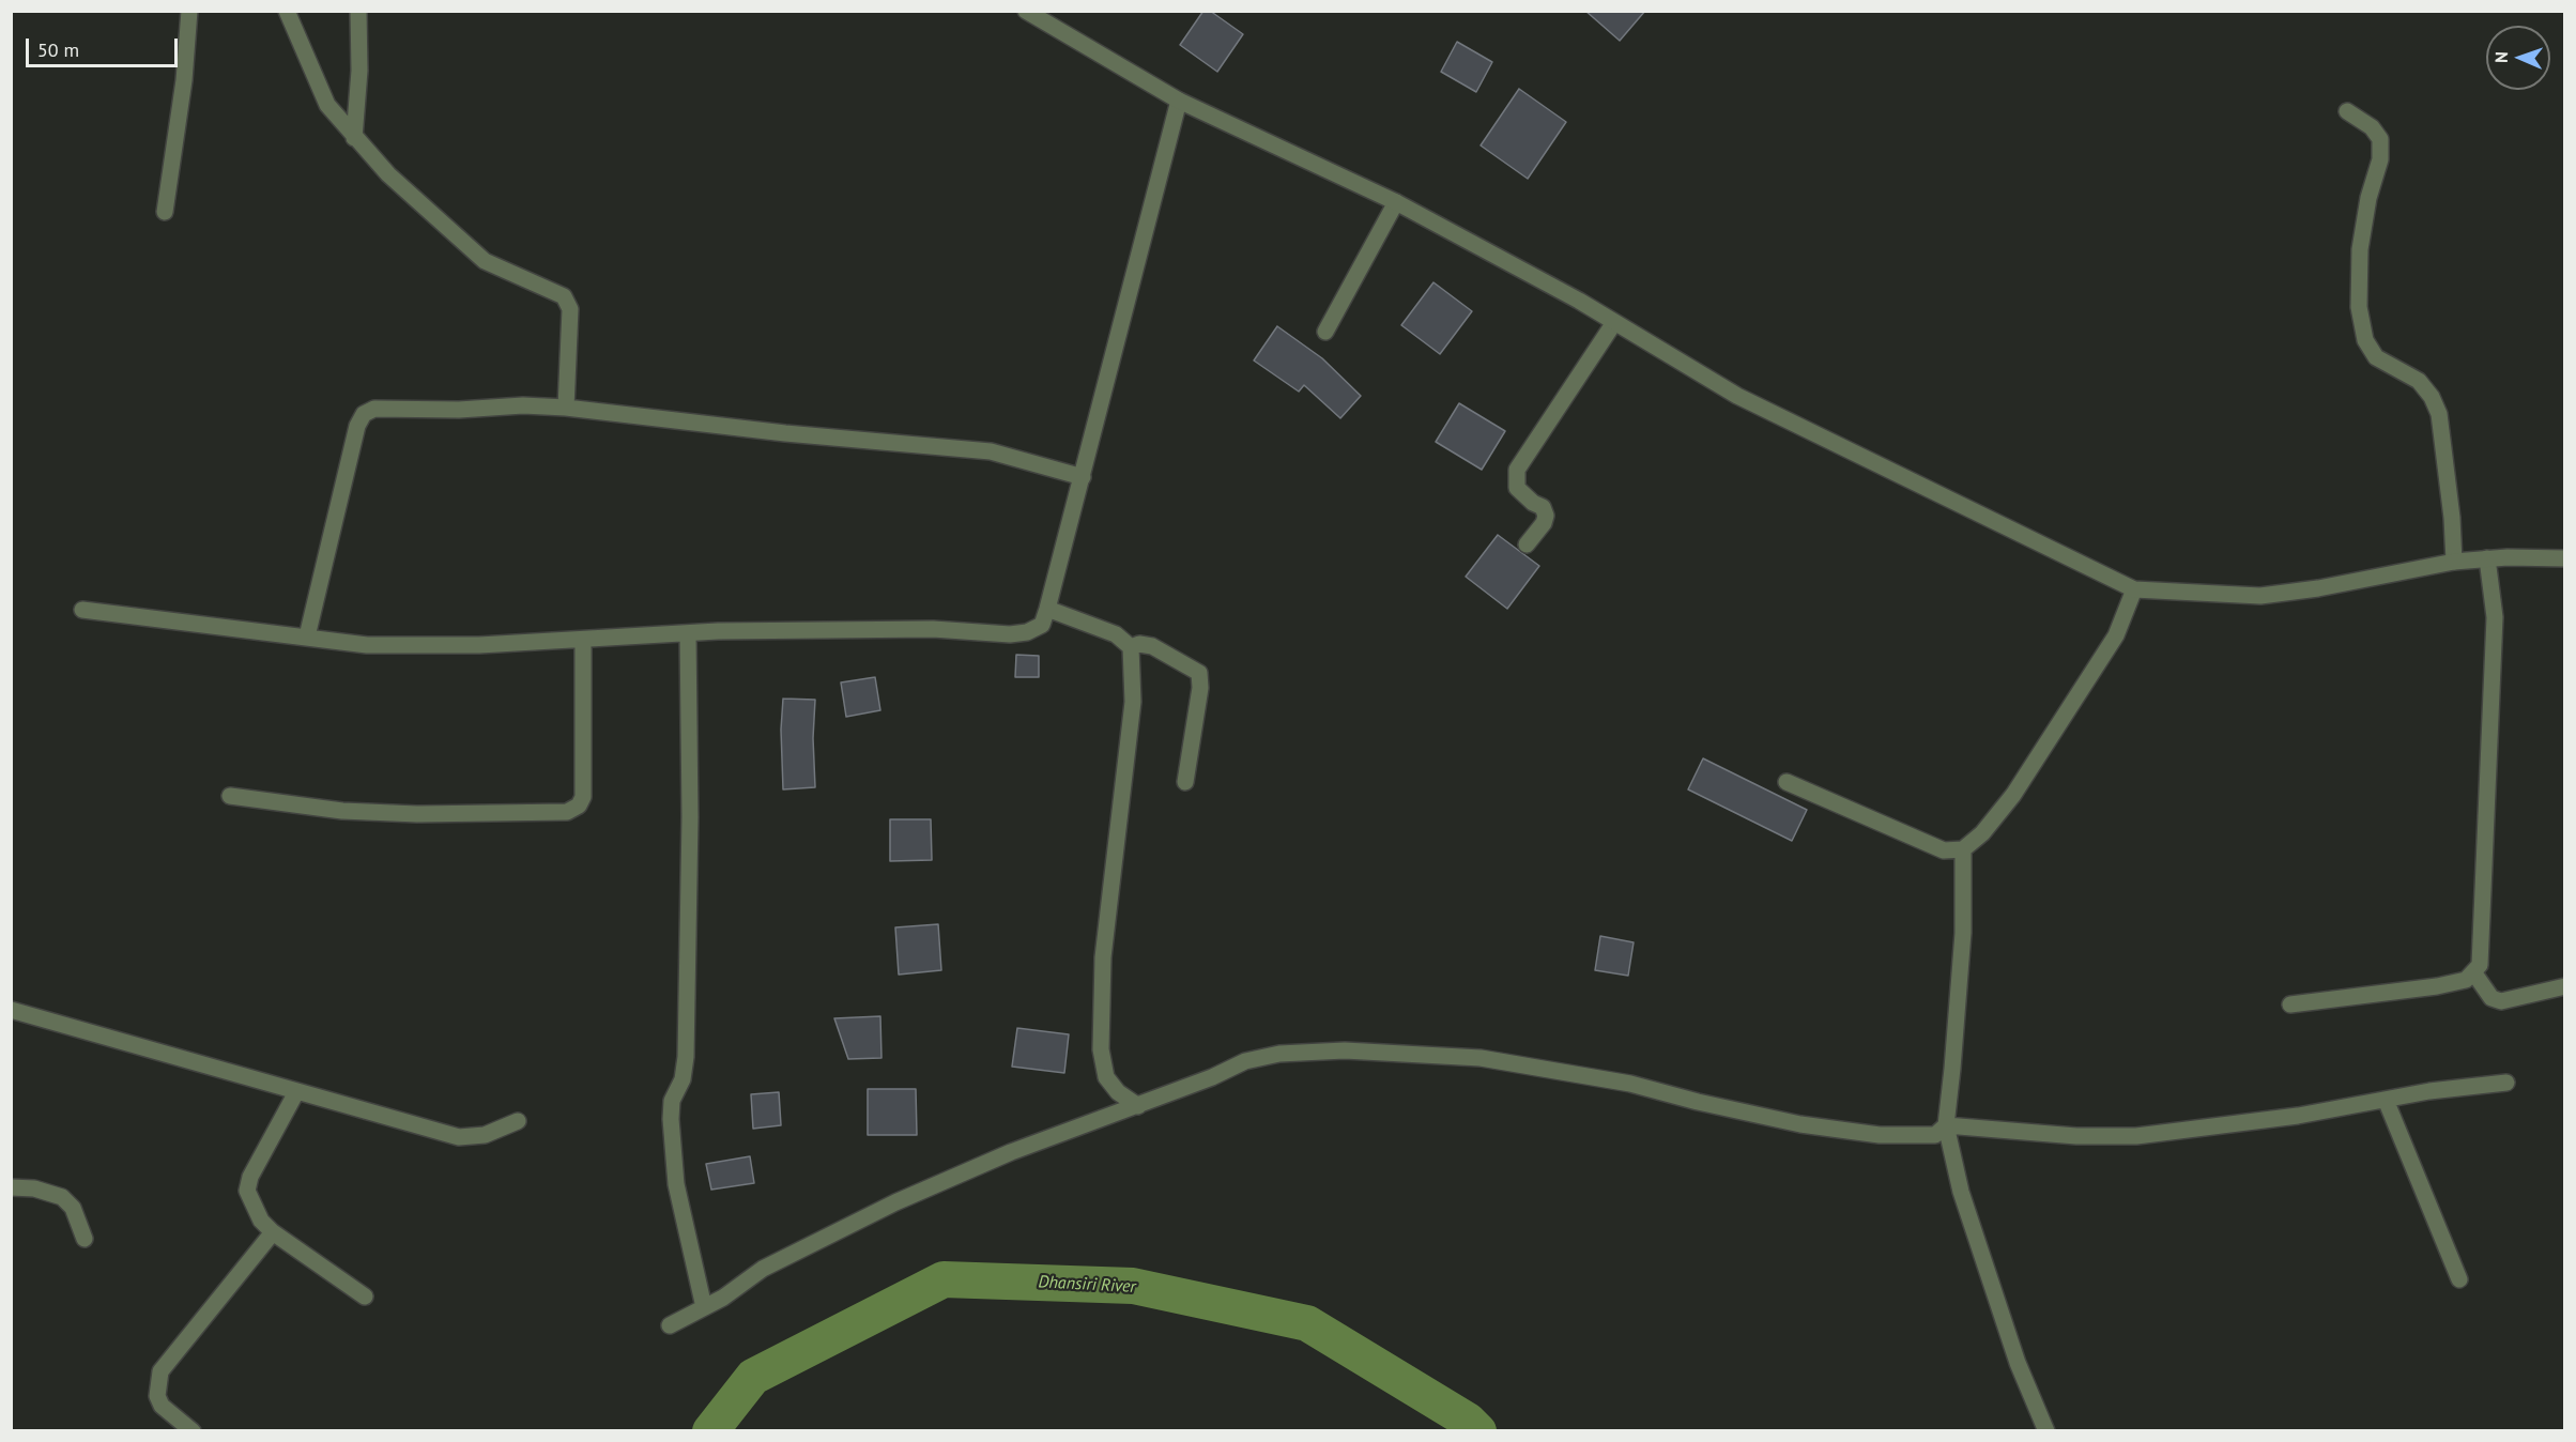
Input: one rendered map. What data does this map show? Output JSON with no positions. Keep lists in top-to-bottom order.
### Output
{
  "water": ["Dhansiri River"],
  "scale_bar": "50 m",
  "north": "left"
}
